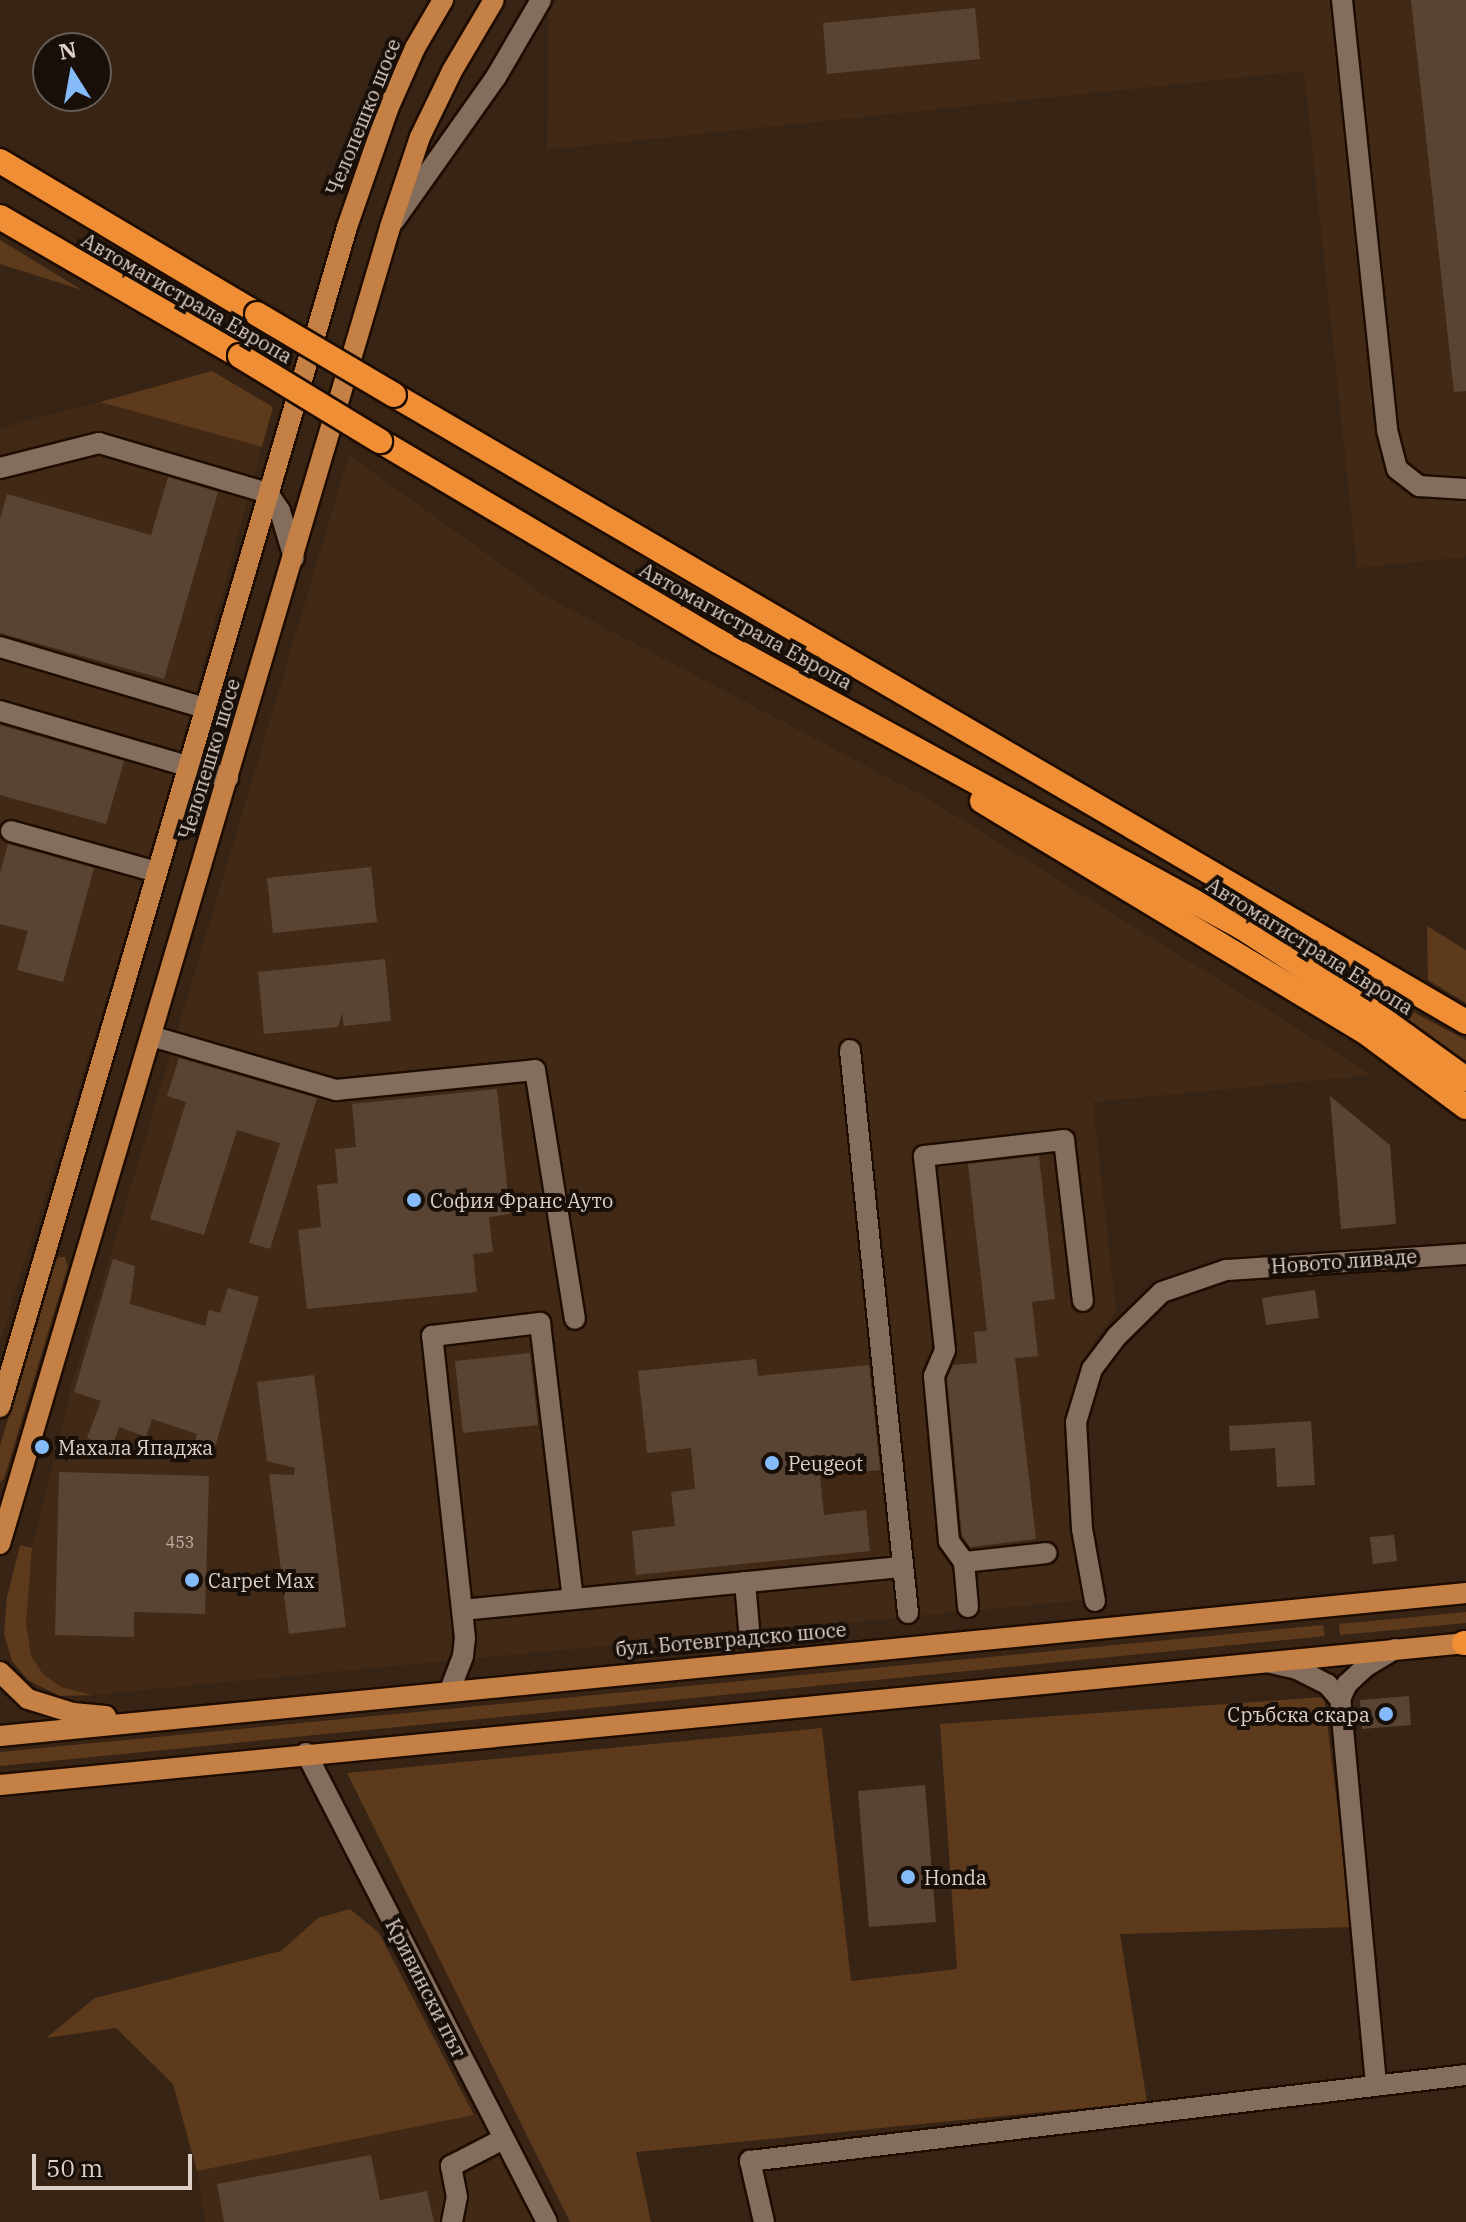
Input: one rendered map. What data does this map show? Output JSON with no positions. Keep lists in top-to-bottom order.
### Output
{
  "streets": {
    "highway": ["Автомагистрала Европа"],
    "main road": ["Челопешко шосе", "бул. Ботевградско шосе"],
    "street": ["Новото ливаде", "Кривински път"]
  },
  "places": [
    "София Франс Ауто",
    "Махала Япаджа",
    "Peugeot",
    "Carpet Max",
    "Сръбска скара",
    "Honda"
  ],
  "house_numbers": ["453"],
  "scale_bar": "50 m",
  "north": "top"
}
